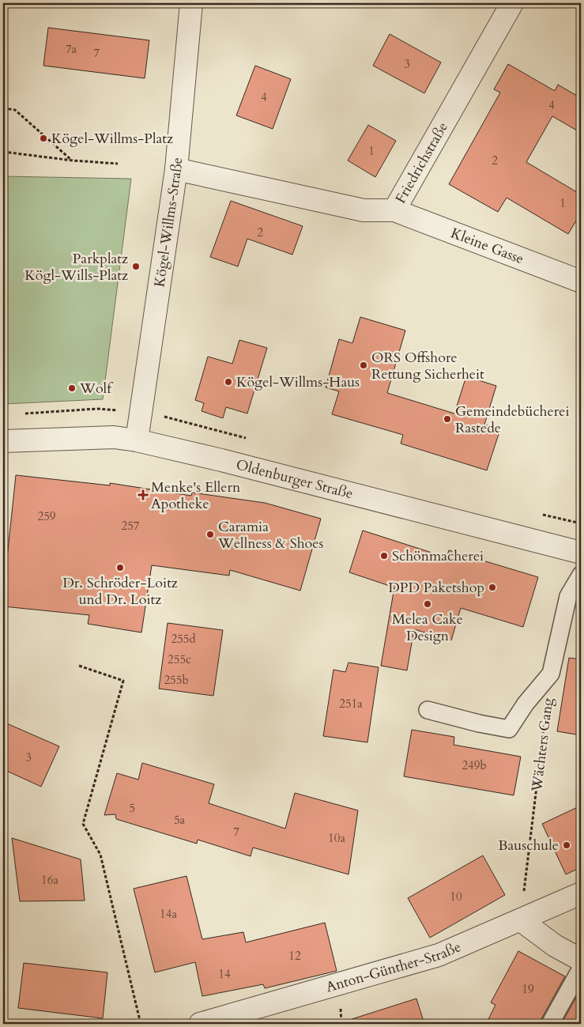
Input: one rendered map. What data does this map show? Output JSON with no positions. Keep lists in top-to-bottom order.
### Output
{
  "streets": {
    "street": [
      "Friedrichstraße",
      "Kögel-Willms-Straße",
      "Kleine Gasse",
      "Oldenburger Straße",
      "Anton-Günther-Straße"
    ],
    "path": ["Wächters Gang"]
  },
  "crossings": [
    ["Friedrichstraße", "Kögel-Willms-Straße"],
    ["Friedrichstraße", "Kleine Gasse"],
    ["Kögel-Willms-Straße", "Oldenburger Straße"],
    ["Wächters Gang", "Anton-Günther-Straße"]
  ],
  "places": {
    "other": [
      "Kögel-Willms-Platz",
      "Parkplatz Kögl-Wills-Platz",
      "ORS Offshore Rettung Sicherheit",
      "Kögel-Willms-Haus",
      "Wolf",
      "Gemeindebücherei Rastede",
      "Caramia Wellness & Shoes",
      "Schönmacherei",
      "Dr. Schröder-Loitz und Dr. Loitz",
      "DPD Paketshop",
      "Melea Cake Design",
      "Bauschule"
    ],
    "health": ["Menke's Ellern Apotheke"]
  },
  "house_numbers": [
    "7a",
    "7",
    "3",
    "4",
    "4",
    "1",
    "2",
    "1",
    "2",
    "259",
    "257",
    "255d",
    "255c",
    "255b",
    "251a",
    "3",
    "249b",
    "5",
    "5a",
    "7",
    "10a",
    "16a",
    "10",
    "14a",
    "12",
    "14",
    "19"
  ]
}
